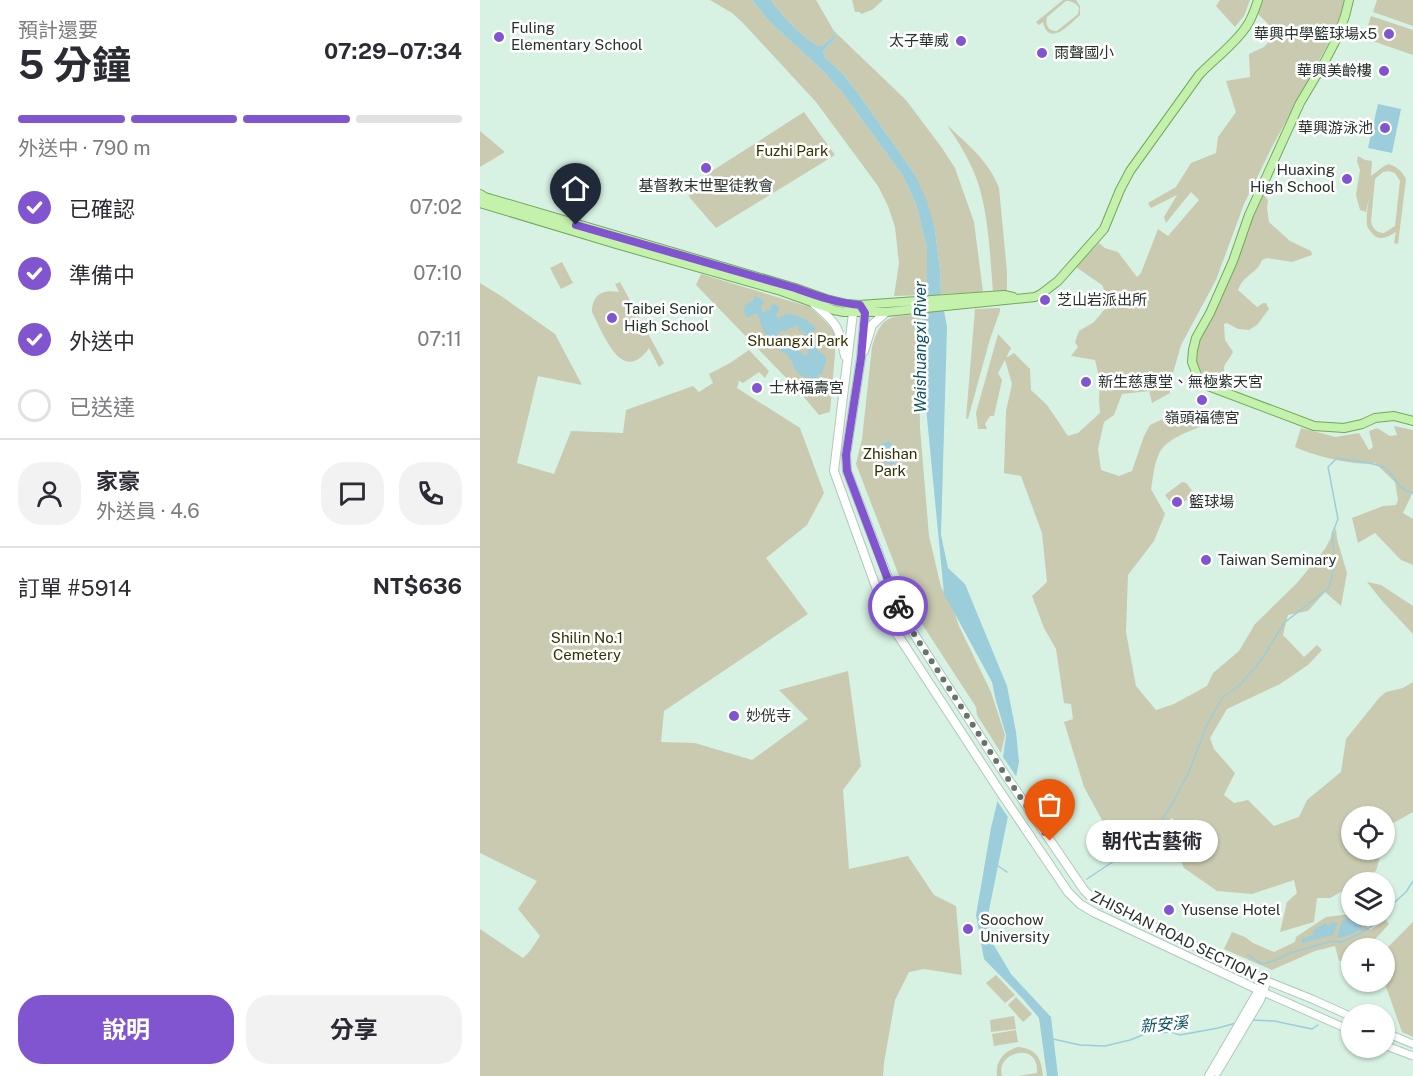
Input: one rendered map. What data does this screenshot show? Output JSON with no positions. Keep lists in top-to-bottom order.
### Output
{
  "streets": {
    "main road": ["ZHISHAN ROAD SECTION 2"]
  },
  "water": ["Waishuangxi River", "新安溪"],
  "parks": [
    "Fuzhi Park",
    "Shuangxi Park",
    "Zhishan Park",
    "Shilin No.1 Cemetery"
  ],
  "places": [
    "華興中學籃球場x5",
    "Fuling Elementary School",
    "太子華威",
    "雨聲國小",
    "華興美齡樓",
    "華興游泳池",
    "基督教末世聖徒教會",
    "Huaxing High School",
    "芝山岩派出所",
    "Taibei Senior High School",
    "新生慈惠堂、無極紫天宮",
    "士林福壽宮",
    "嶺頭福德宮",
    "籃球場",
    "Taiwan Seminary",
    "妙侊寺",
    "朝代古藝術",
    "Yusense Hotel",
    "Soochow University"
  ],
  "page": {
    "heading": ["5 分鐘", "預計還要", "07:29–07:34"],
    "panel": [
      "家豪",
      "外送員 · 4.6",
      "訂單 #5914",
      "NT$636"
    ],
    "bar": "外送中 · 790 m",
    "list": [
      ["已確認", "07:02"],
      ["準備中", "07:10"],
      ["外送中", "07:11"],
      "已送達"
    ],
    "map_buttons": ["+", "−"],
    "bubble": "朝代古藝術",
    "buttons": ["說明", "分享"]
  }
}
